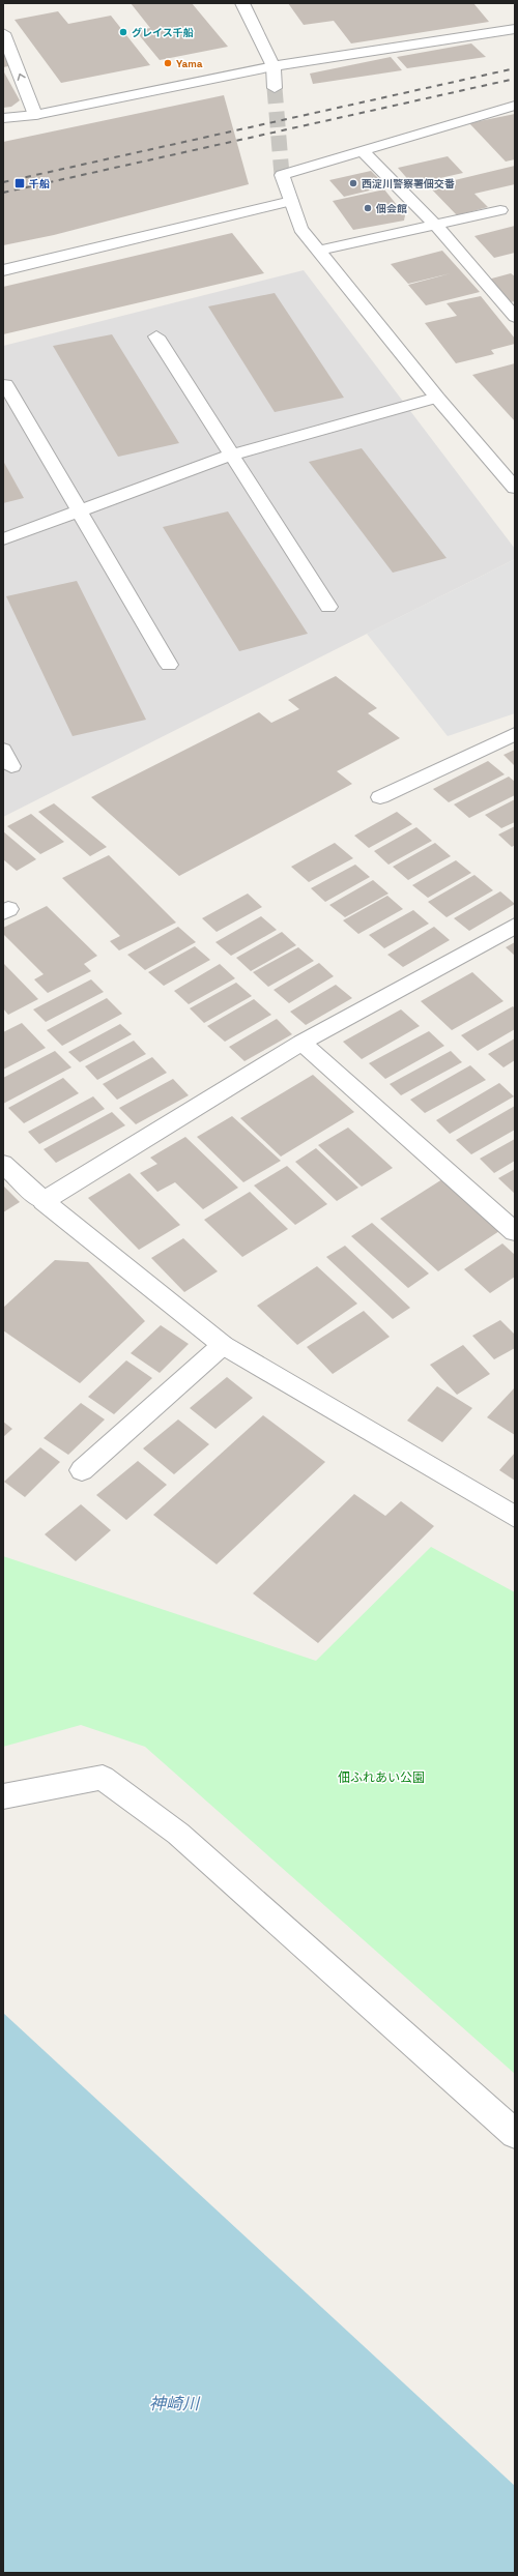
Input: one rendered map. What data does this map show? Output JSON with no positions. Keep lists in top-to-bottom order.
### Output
{
  "water": ["神崎川"],
  "parks": ["佃ふれあい公園"],
  "places": {
    "other": [
      "グレイス千船",
      "Yama",
      "西淀川警察署佃交番",
      "佃会館"
    ],
    "transit": ["千船"]
  }
}
